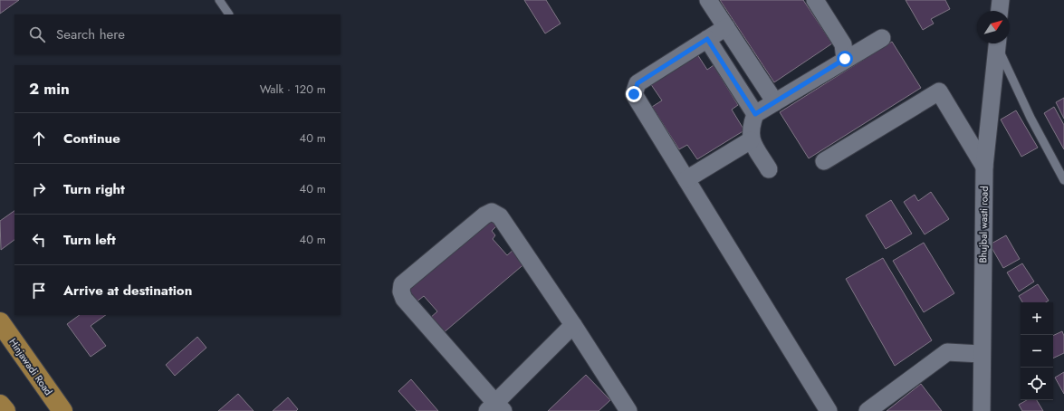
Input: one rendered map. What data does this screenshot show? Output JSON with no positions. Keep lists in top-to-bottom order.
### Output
{
  "streets": {
    "main road": ["Hinjawadi Road"],
    "street": ["Bhujbal wasti road"]
  },
  "north": "top right",
  "page": {
    "search": "Search here",
    "heading": ["2 min", "Walk · 120 m"],
    "list": [
      ["Continue", "40 m"],
      ["Turn right", "40 m"],
      ["Turn left", "40 m"],
      "Arrive at destination"
    ],
    "map_buttons": ["+", "−"]
  }
}
